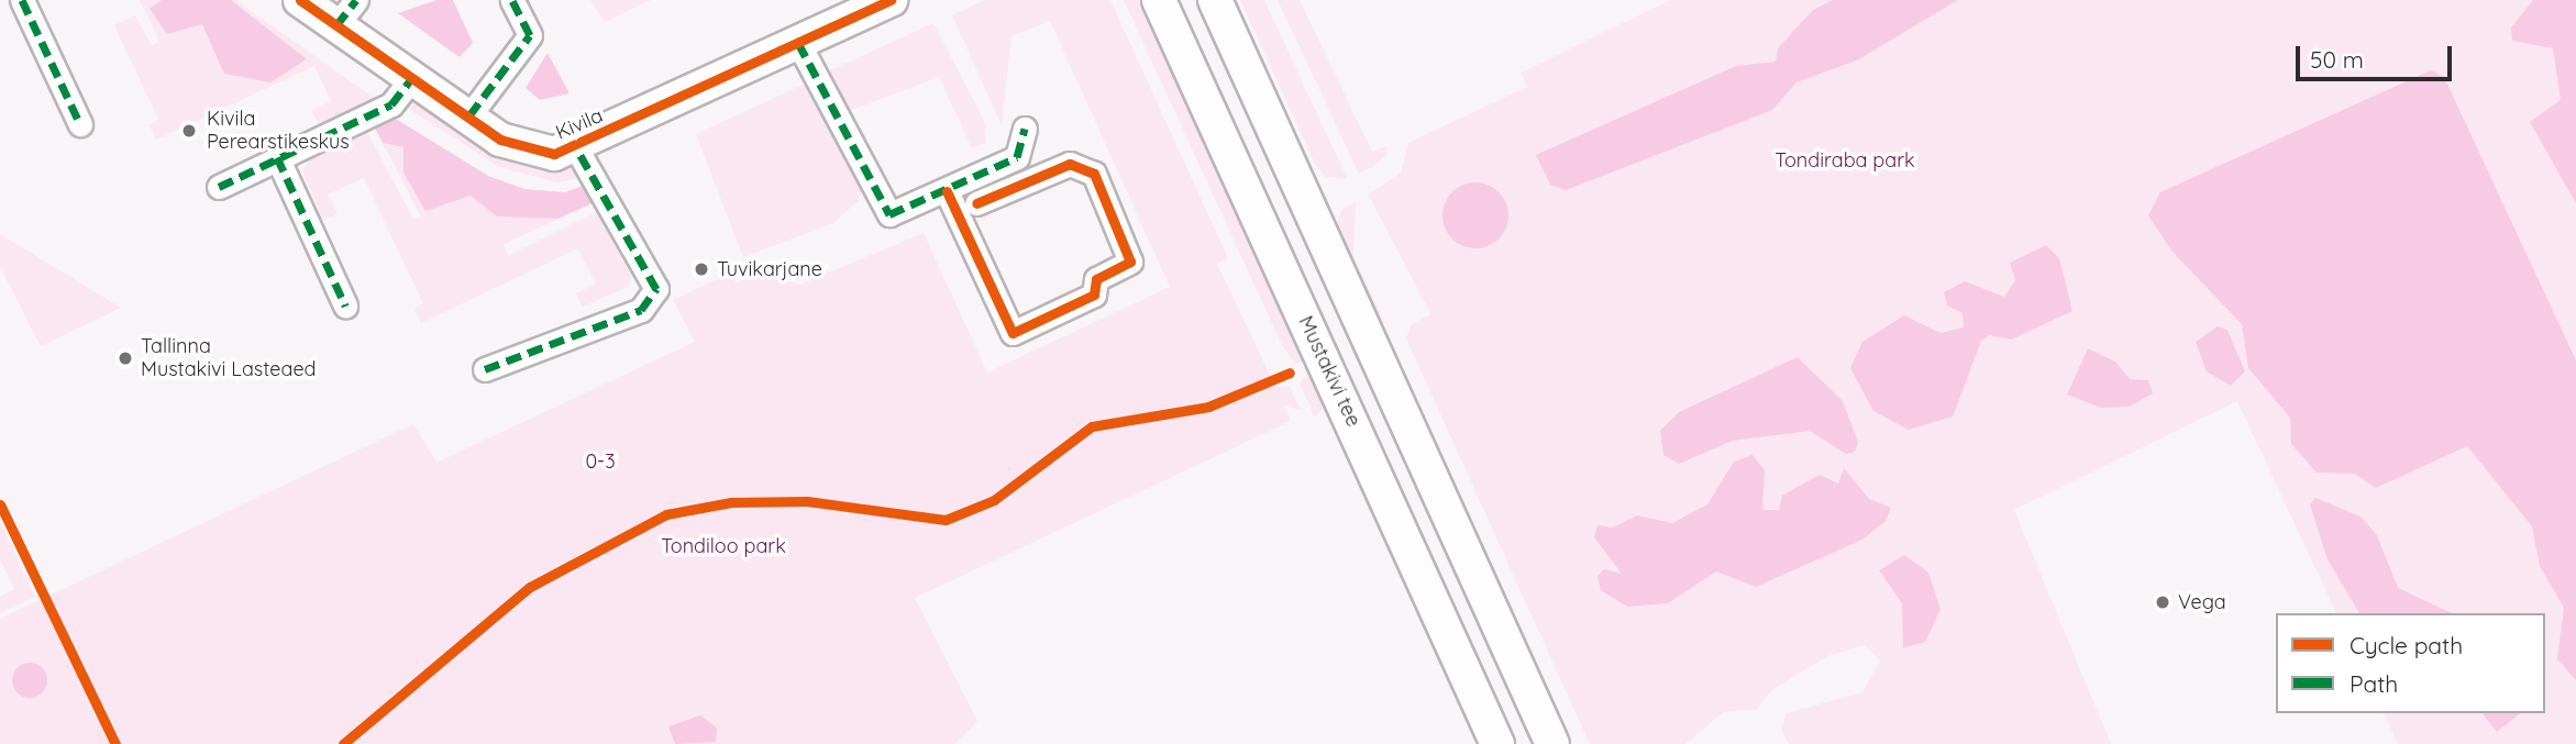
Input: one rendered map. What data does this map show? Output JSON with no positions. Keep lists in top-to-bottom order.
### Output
{
  "streets": {
    "main road": ["Kivila", "Mustakivi tee"]
  },
  "parks": ["Tondiraba park", "0-3", "Tondiloo park"],
  "places": [
    "Kivila Perearstikeskus",
    "Tuvikarjane",
    "Tallinna Mustakivi Lasteaed",
    "Vega"
  ],
  "legend": ["Cycle path", "Path"],
  "scale_bar": "50 m"
}
